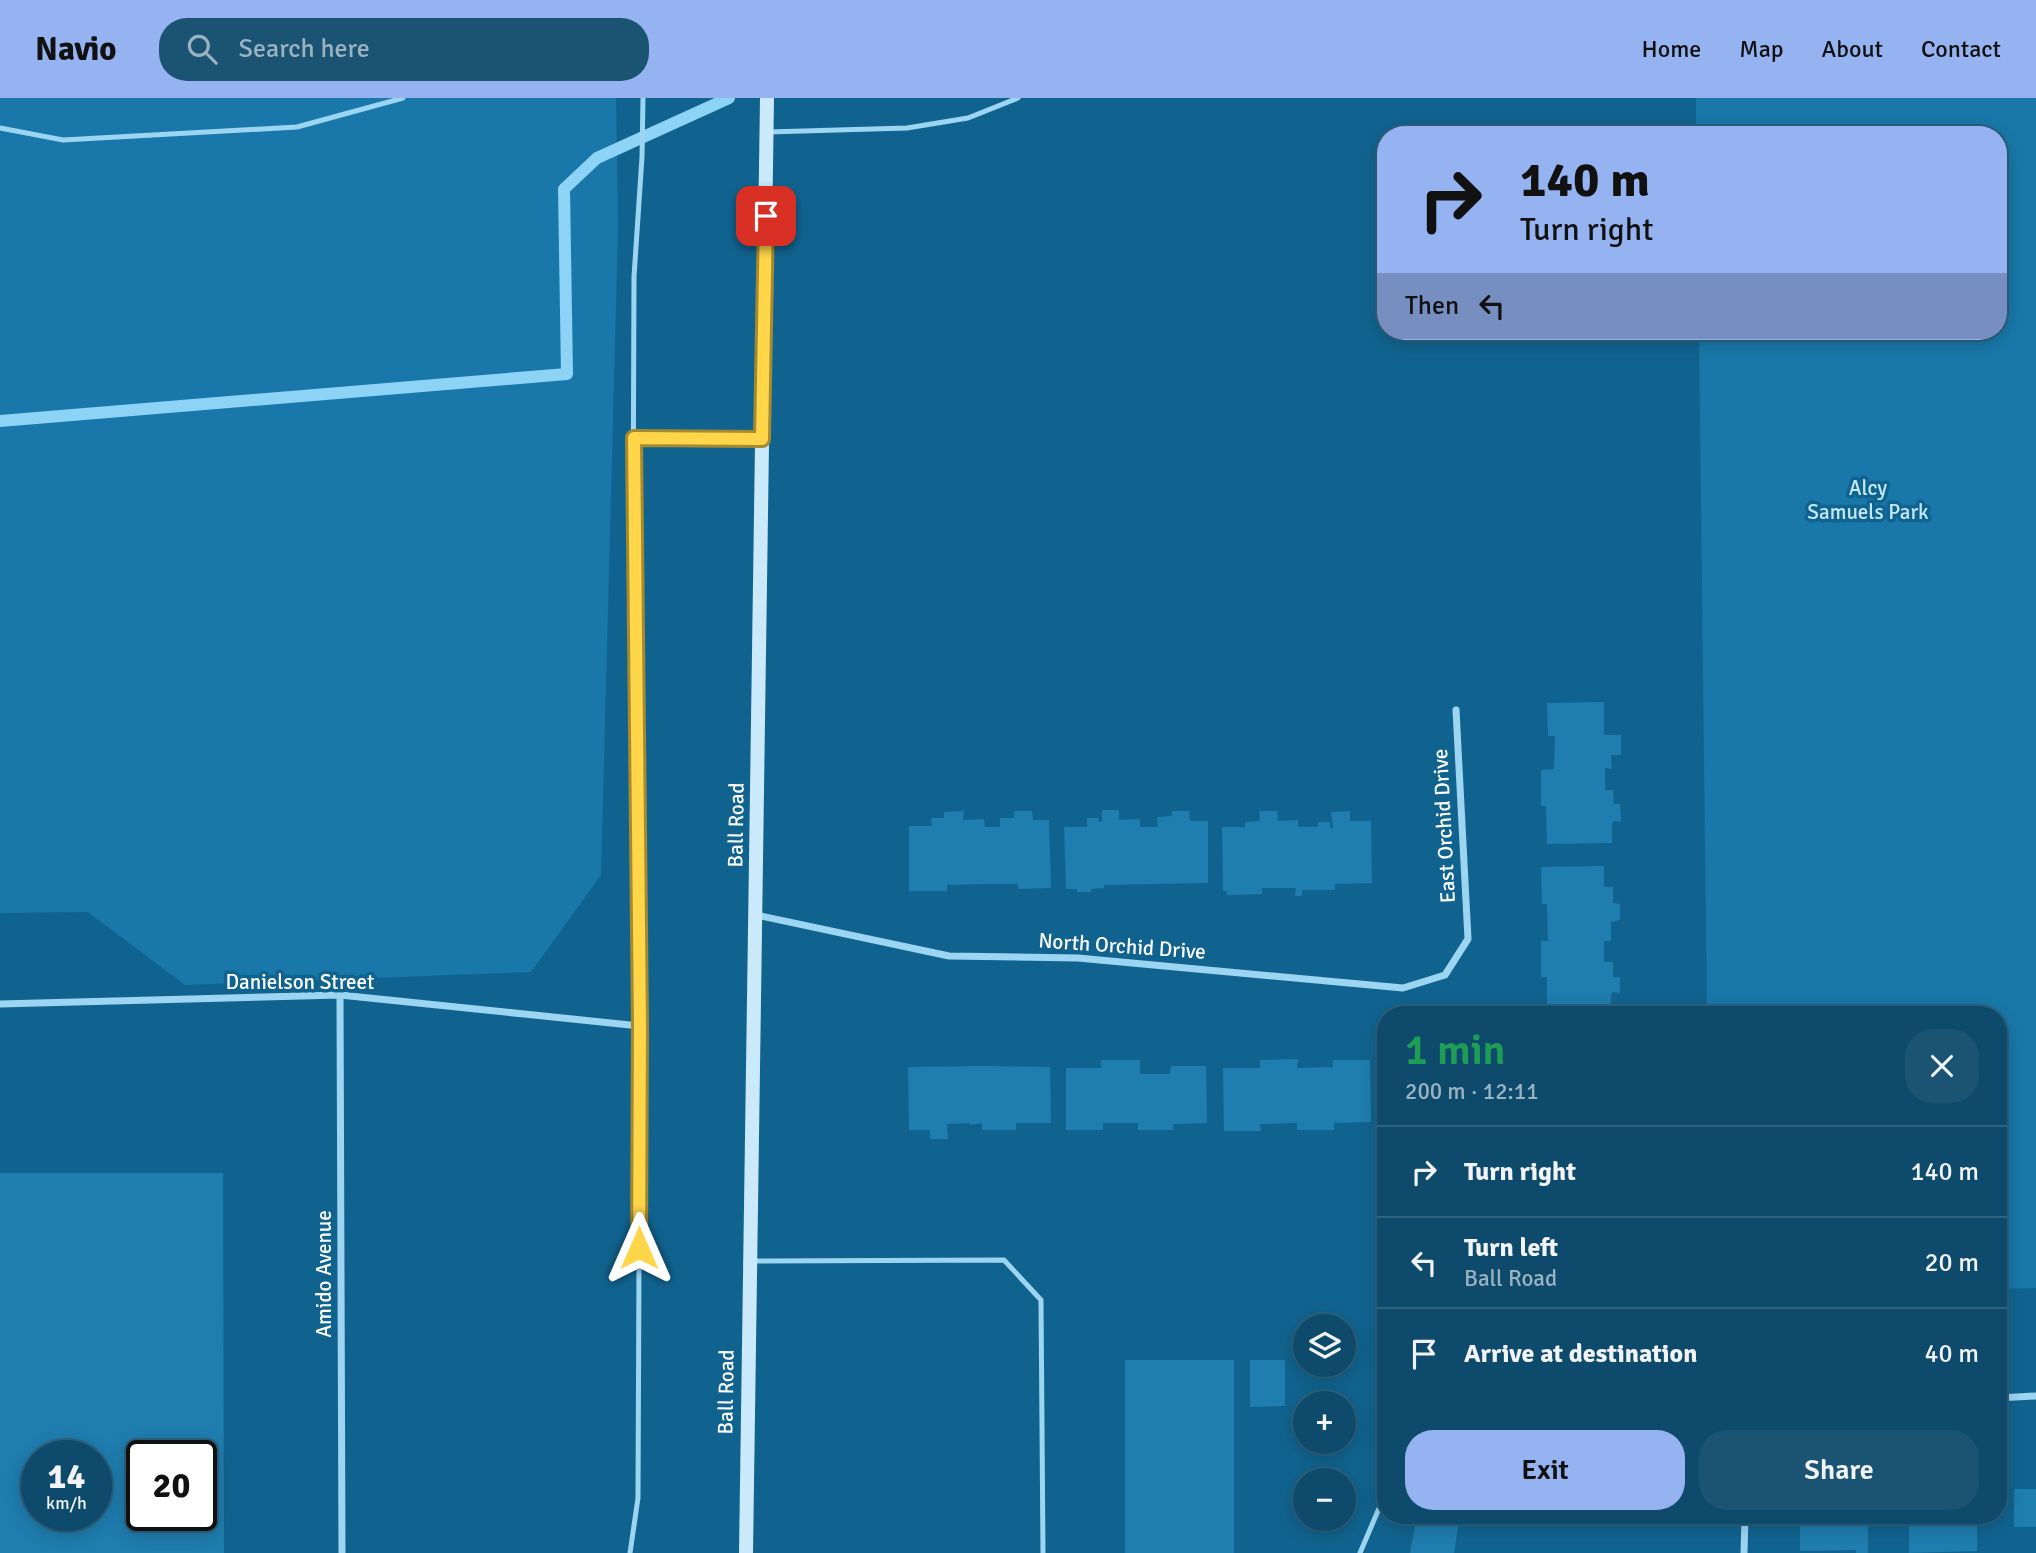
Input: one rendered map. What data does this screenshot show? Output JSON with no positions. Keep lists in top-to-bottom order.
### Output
{
  "streets": {
    "main road": ["Ball Road"],
    "street": [
      "East Orchid Drive",
      "North Orchid Drive",
      "Danielson Street",
      "Amido Avenue"
    ]
  },
  "crossings": [
    ["Ball Road", "North Orchid Drive"],
    ["East Orchid Drive", "North Orchid Drive"],
    ["Danielson Street", "Amido Avenue"]
  ],
  "parks": ["Alcy Samuels Park"],
  "page": {
    "header": "Navio",
    "search": "Search here",
    "nav": [
      "Home",
      "Map",
      "About",
      "Contact"
    ],
    "turn": ["140 m", "Turn right"],
    "then": "Then",
    "heading": ["1 min", "200 m · 12:11"],
    "list": [
      {
        "name": "Turn right",
        "value": "140 m"
      },
      {
        "name": "Turn left",
        "note": "Ball Road",
        "value": "20 m"
      },
      {
        "name": "Arrive at destination",
        "value": "40 m"
      }
    ],
    "map_buttons": ["+", "−"],
    "buttons": ["Exit", "Share"],
    "speed": "14 km/h",
    "limit": "20"
  }
}
